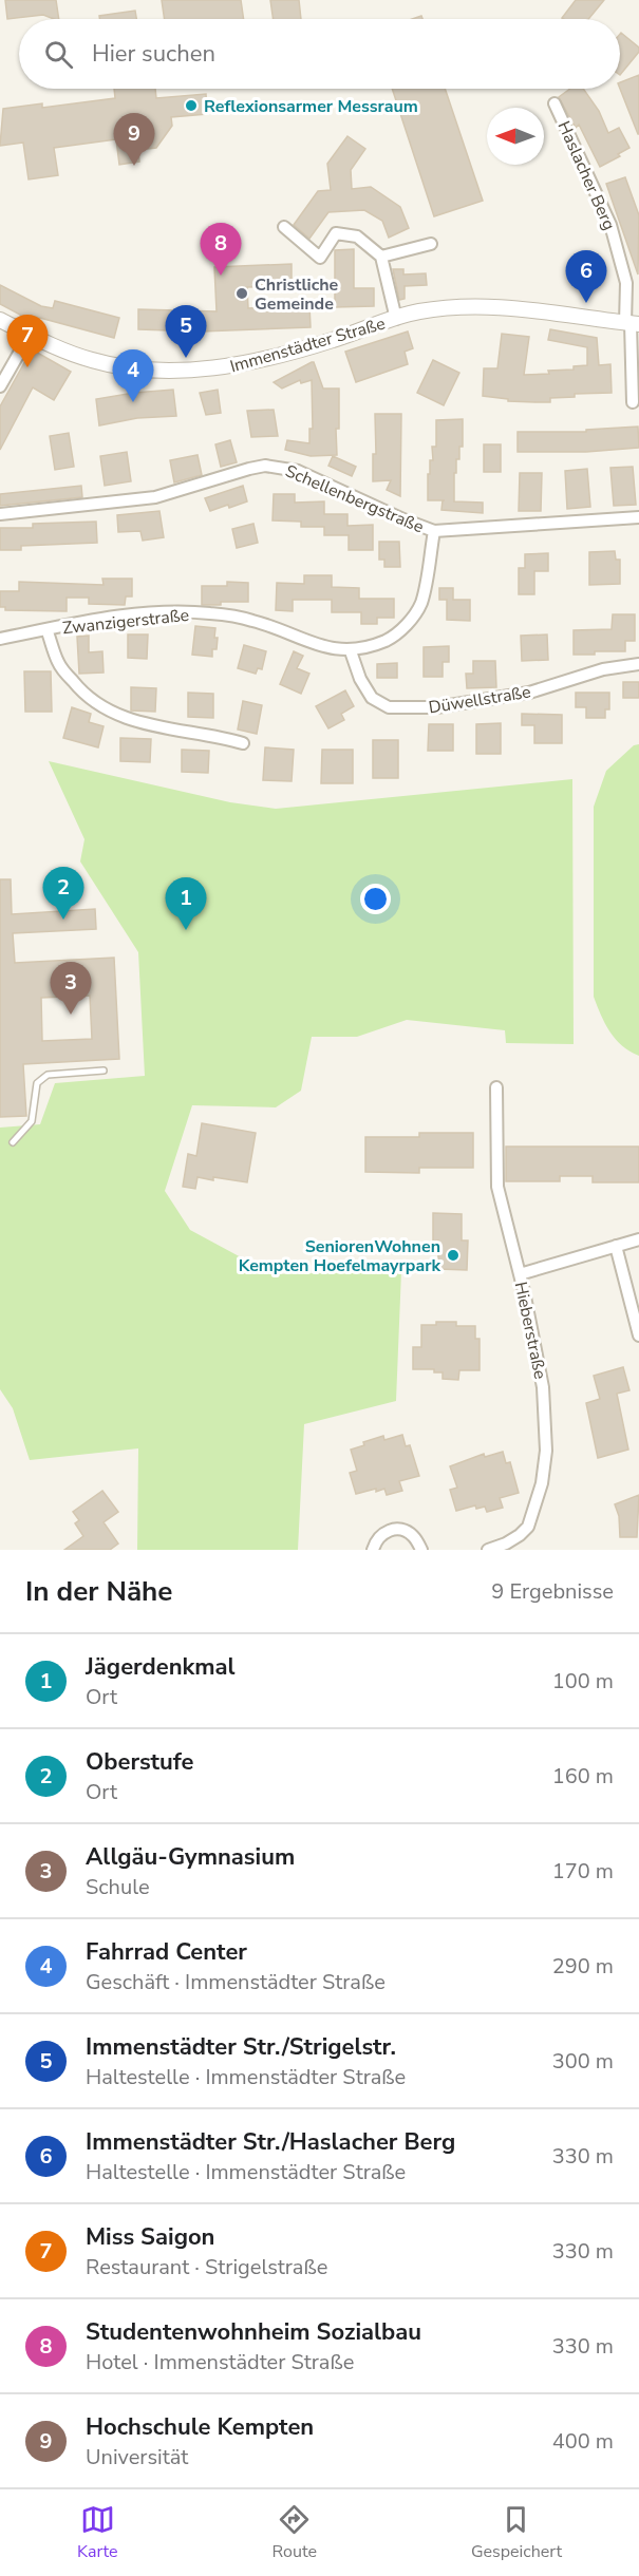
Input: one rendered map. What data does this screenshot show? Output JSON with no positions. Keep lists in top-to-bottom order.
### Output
{
  "streets": {
    "street": [
      "Haslacher Berg",
      "Immenstädter Straße",
      "Schellenbergstraße",
      "Zwanzigerstraße",
      "Düwellstraße",
      "Hieberstraße"
    ]
  },
  "crossings": [
    ["Haslacher Berg", "Immenstädter Straße"],
    ["Schellenbergstraße", "Zwanzigerstraße"],
    ["Zwanzigerstraße", "Düwellstraße"]
  ],
  "places": ["Reflexionsarmer Messraum", "Christliche Gemeinde", "SeniorenWohnen Kempten Hoefelmayrpark"],
  "north": "left",
  "page": {
    "search": "Hier suchen",
    "pins": [
      "9",
      "8",
      "6",
      "5",
      "7",
      "4",
      "2",
      "1",
      "3"
    ],
    "heading": ["In der Nähe", "9 Ergebnisse"],
    "list": [
      {
        "mark": "1",
        "name": "Jägerdenkmal",
        "note": "Ort",
        "value": "100 m"
      },
      {
        "mark": "2",
        "name": "Oberstufe",
        "note": "Ort",
        "value": "160 m"
      },
      {
        "mark": "3",
        "name": "Allgäu-Gymnasium",
        "note": "Schule",
        "value": "170 m"
      },
      {
        "mark": "4",
        "name": "Fahrrad Center",
        "note": "Geschäft · Immenstädter Straße",
        "value": "290 m"
      },
      {
        "mark": "5",
        "name": "Immenstädter Str./Strigelstr.",
        "note": "Haltestelle · Immenstädter Straße",
        "value": "300 m"
      },
      {
        "mark": "6",
        "name": "Immenstädter Str./Haslacher Berg",
        "note": "Haltestelle · Immenstädter Straße",
        "value": "330 m"
      },
      {
        "mark": "7",
        "name": "Miss Saigon",
        "note": "Restaurant · Strigelstraße",
        "value": "330 m"
      },
      {
        "mark": "8",
        "name": "Studentenwohnheim Sozialbau",
        "note": "Hotel · Immenstädter Straße",
        "value": "330 m"
      },
      {
        "mark": "9",
        "name": "Hochschule Kempten",
        "note": "Universität",
        "value": "400 m"
      }
    ],
    "nav": ["Karte", "Route", "Gespeichert"]
  }
}
